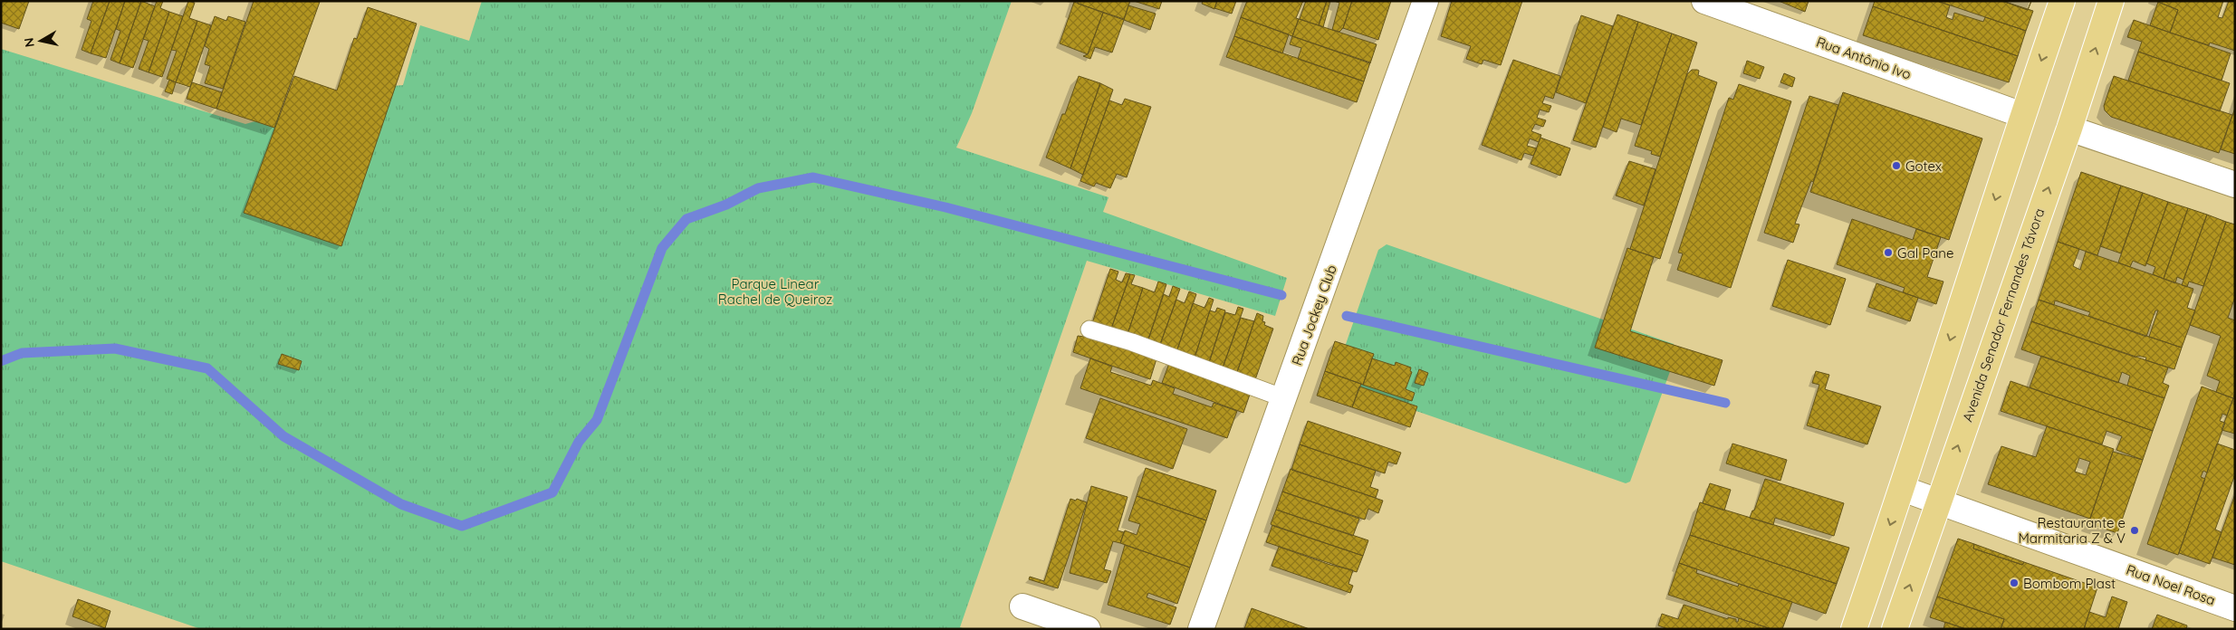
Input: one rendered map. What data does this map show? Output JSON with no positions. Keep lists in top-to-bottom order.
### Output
{
  "streets": {
    "main road": ["Avenida Senador Fernandes Távora"],
    "street": ["Rua Antônio Ivo", "Rua Jockey Club", "Rua Noel Rosa"]
  },
  "crossings": [
    ["Avenida Senador Fernandes Távora", "Rua Noel Rosa"]
  ],
  "parks": ["Parque Linear Rachel de Queiroz"],
  "places": [
    "Gotex",
    "Gal Pane",
    "Restaurante e Marmitaria Z & V",
    "Bombom Plast"
  ],
  "north": "left"
}
